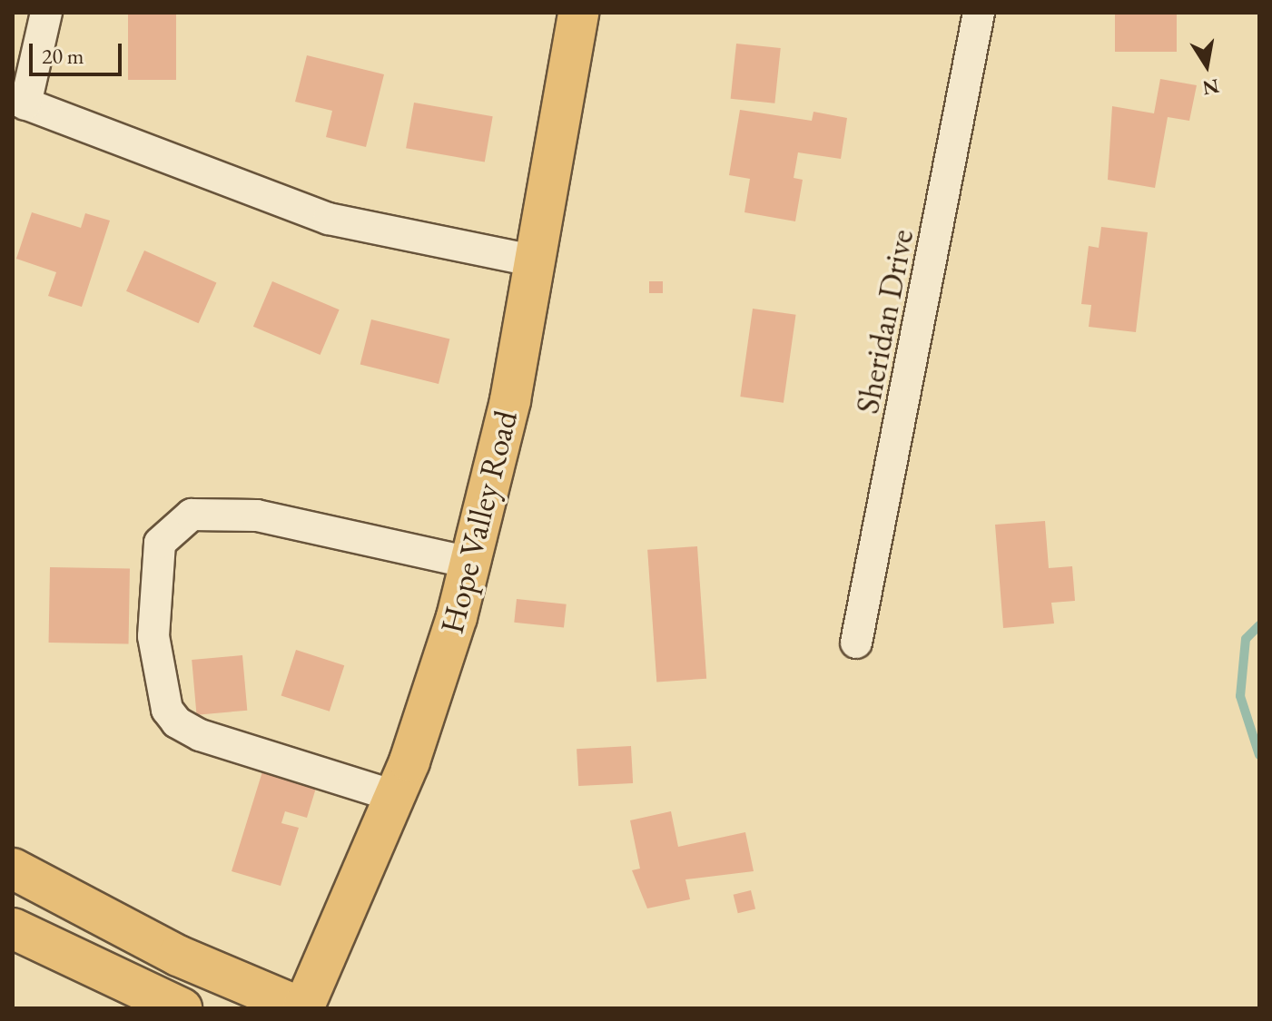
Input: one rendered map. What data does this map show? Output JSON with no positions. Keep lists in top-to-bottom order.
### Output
{
  "streets": {
    "main road": ["Hope Valley Road"],
    "street": ["Sheridan Drive"]
  },
  "scale_bar": "20 m",
  "north": "bottom"
}
